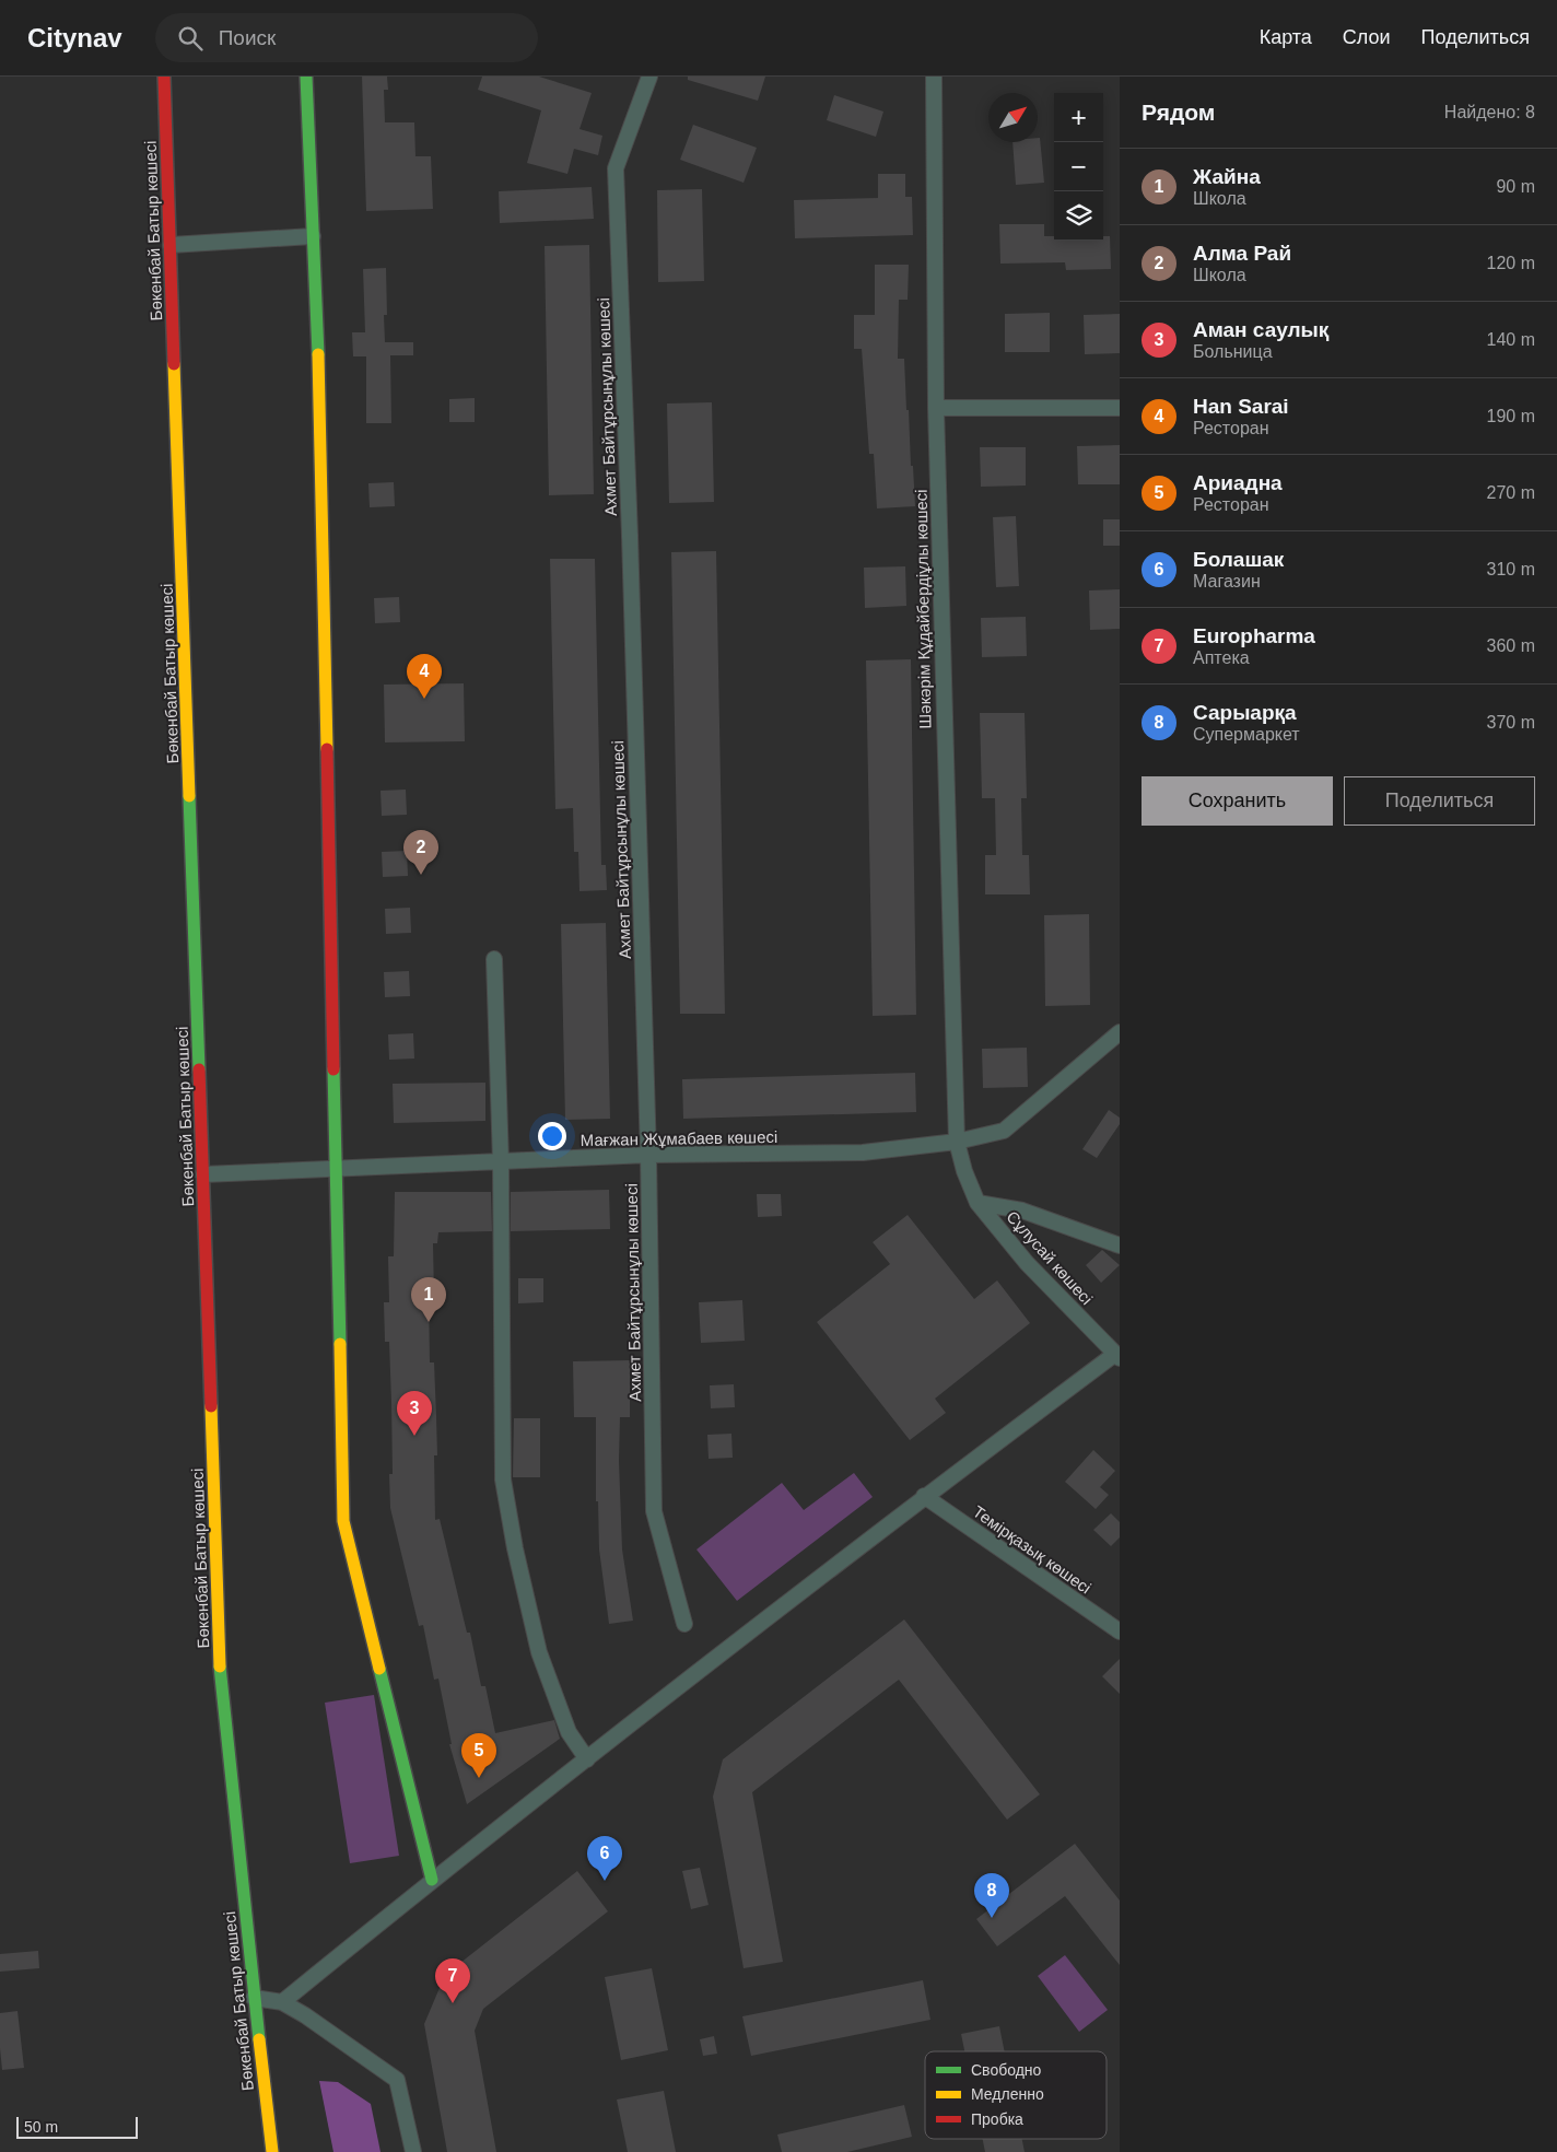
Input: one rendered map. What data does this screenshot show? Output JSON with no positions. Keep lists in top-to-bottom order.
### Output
{
  "streets": {
    "main road": ["Бөкенбай Батыр көшесі"],
    "street": [
      "Ахмет Байтұрсынұлы көшесі",
      "Шәкәрім Құдайбердіұлы көшесі",
      "Мағжан Жұмабаев көшесі",
      "Сұлусай көшесі",
      "Темірқазық көшесі"
    ]
  },
  "crossings": [
    ["Бөкенбай Батыр көшесі", "Мағжан Жұмабаев көшесі"],
    ["Ахмет Байтұрсынұлы көшесі", "Мағжан Жұмабаев көшесі"],
    ["Шәкәрім Құдайбердіұлы көшесі", "Мағжан Жұмабаев көшесі"],
    ["Шәкәрім Құдайбердіұлы көшесі", "Сұлусай көшесі"],
    ["Мағжан Жұмабаев көшесі", "Сұлусай көшесі"]
  ],
  "legend": ["Свободно", "Медленно", "Пробка"],
  "scale_bar": "50 m",
  "north": "top right",
  "page": {
    "header": "Citynav",
    "search": "Поиск",
    "nav": ["Карта", "Слои", "Поделиться"],
    "heading": ["Рядом", "Найдено: 8"],
    "map_buttons": ["+", "−"],
    "list": [
      {
        "mark": "1",
        "name": "Жайна",
        "note": "Школа",
        "value": "90 m"
      },
      {
        "mark": "2",
        "name": "Алма Рай",
        "note": "Школа",
        "value": "120 m"
      },
      {
        "mark": "3",
        "name": "Аман саулық",
        "note": "Больница",
        "value": "140 m"
      },
      {
        "mark": "4",
        "name": "Han Sarai",
        "note": "Ресторан",
        "value": "190 m"
      },
      {
        "mark": "5",
        "name": "Ариадна",
        "note": "Ресторан",
        "value": "270 m"
      },
      {
        "mark": "6",
        "name": "Болашак",
        "note": "Магазин",
        "value": "310 m"
      },
      {
        "mark": "7",
        "name": "Europharma",
        "note": "Аптека",
        "value": "360 m"
      },
      {
        "mark": "8",
        "name": "Сарыарқа",
        "note": "Супермаркет",
        "value": "370 m"
      }
    ],
    "pins": [
      "4",
      "2",
      "1",
      "3",
      "5",
      "6",
      "8",
      "7"
    ],
    "buttons": ["Сохранить", "Поделиться"],
    "scale": "50 m"
  }
}
